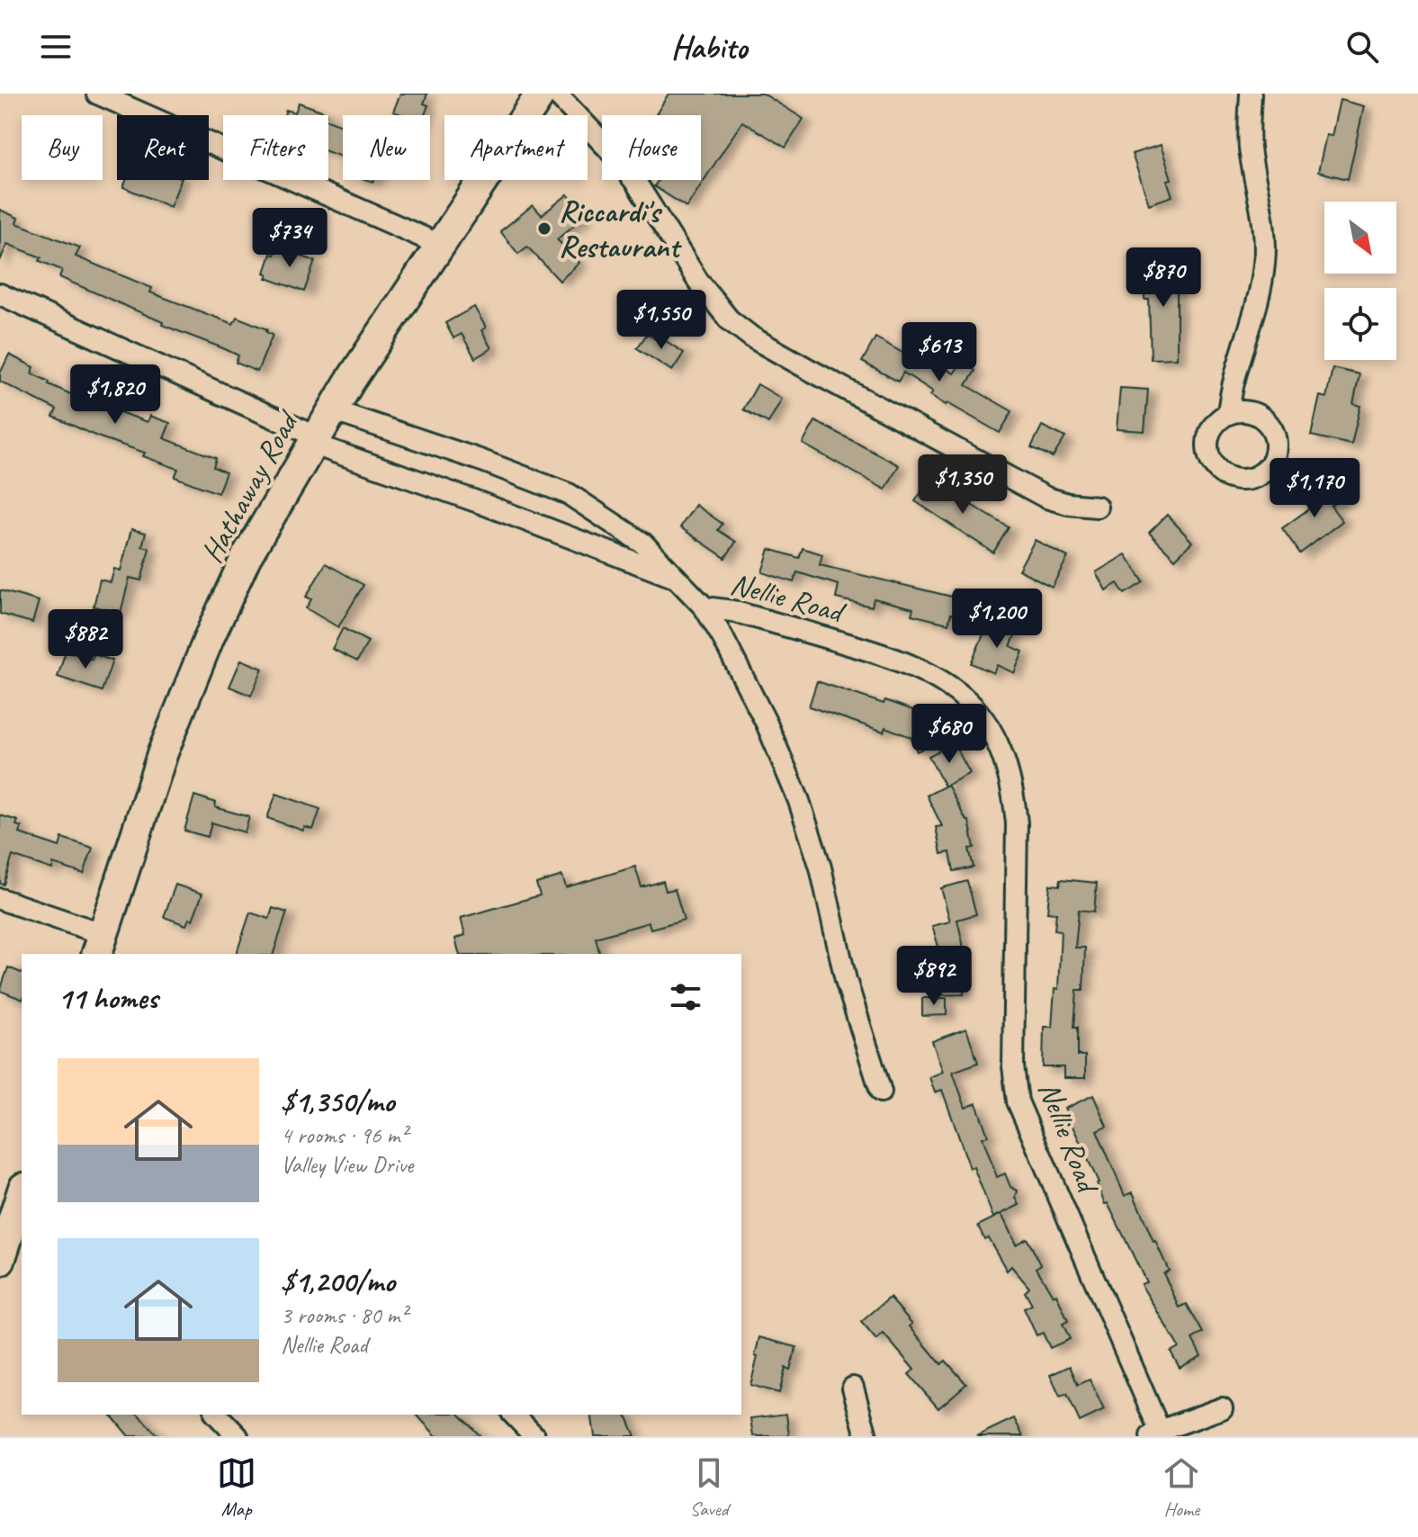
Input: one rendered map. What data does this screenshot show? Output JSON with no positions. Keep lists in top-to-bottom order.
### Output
{
  "streets": {
    "main road": ["Hathaway Road"],
    "street": ["Nellie Road"]
  },
  "crossings": [
    ["Hathaway Road", "Nellie Road"]
  ],
  "places": ["Riccardi's Restaurant"],
  "north": "bottom right",
  "page": {
    "header": "Habito",
    "chip": [
      "Buy",
      "Rent",
      "Filters",
      "New",
      "Apartment",
      "House"
    ],
    "price": [
      "$734",
      "$870",
      "$1,550",
      "$613",
      "$1,820",
      "$1,350",
      "$1,170",
      "$1,200",
      "$882",
      "$680",
      "$892"
    ],
    "heading": "11 homes",
    "list": [
      {
        "name": "$1,350/mo",
        "note": "4 rooms · 96 m² · Valley View Drive"
      },
      {
        "name": "$1,200/mo",
        "note": "3 rooms · 80 m² · Nellie Road"
      }
    ],
    "tabs": ["Map", "Saved", "Home"]
  }
}
